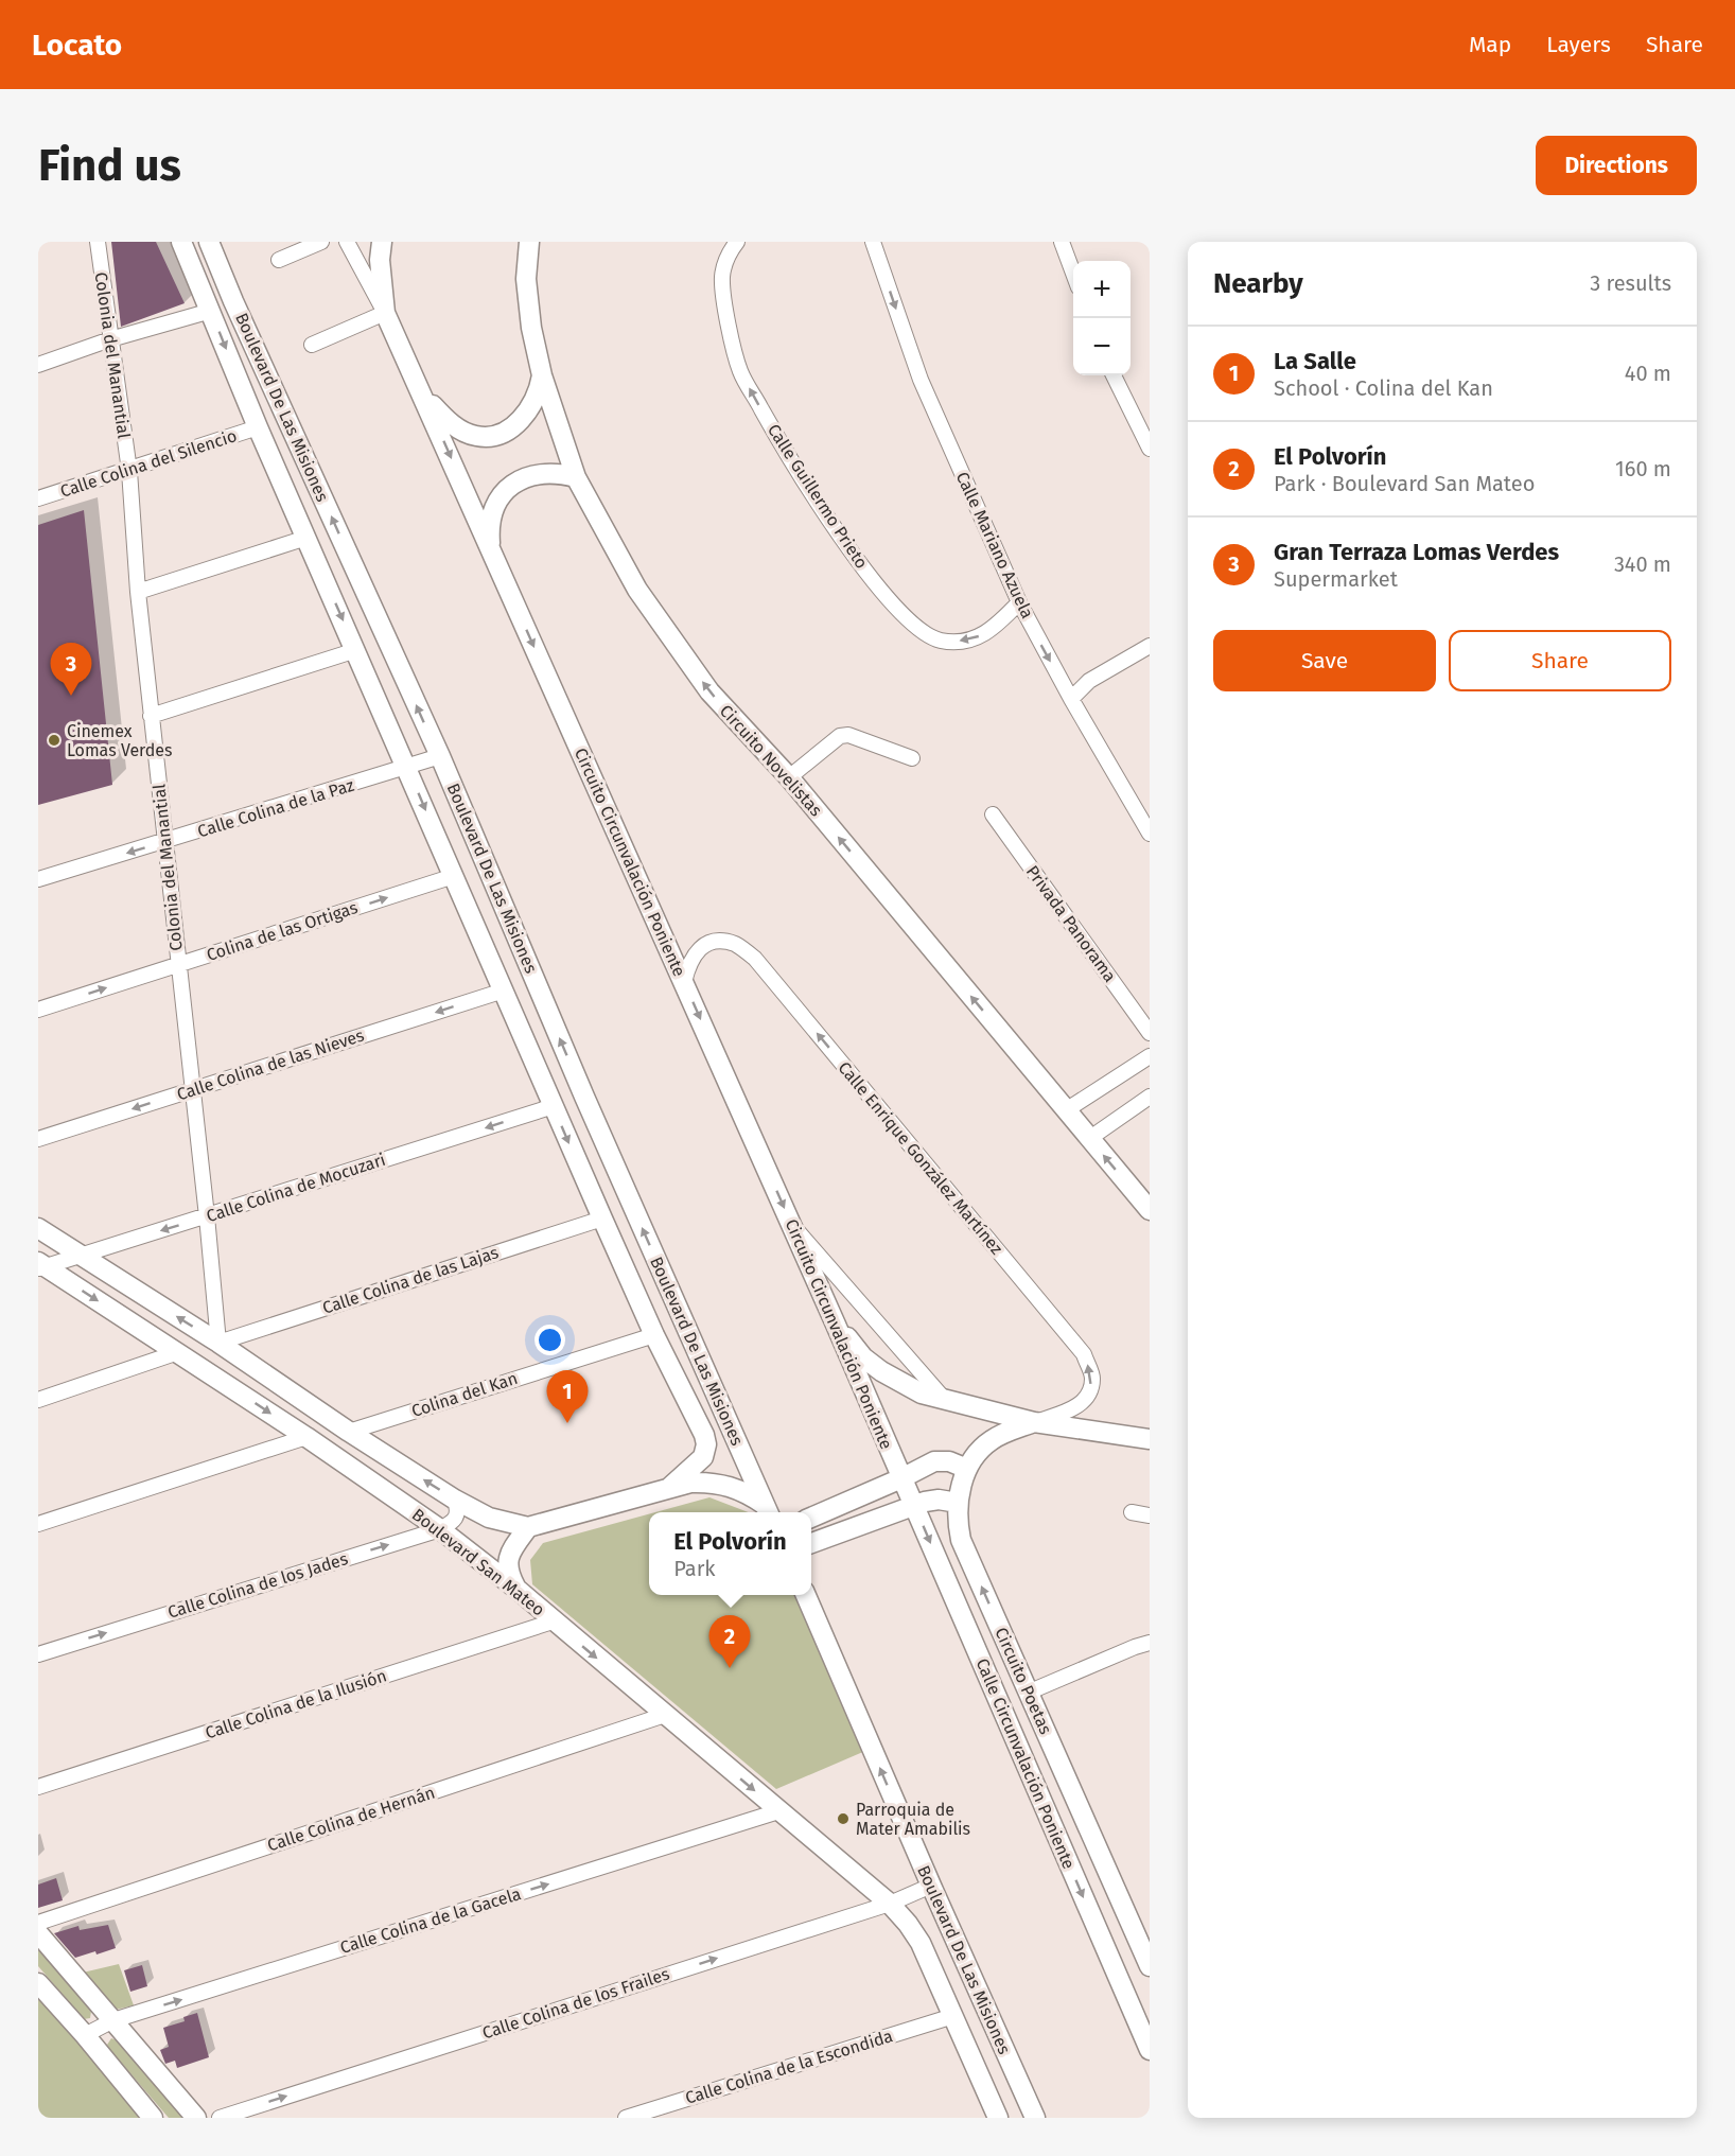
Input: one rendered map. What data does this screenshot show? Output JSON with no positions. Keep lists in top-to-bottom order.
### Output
{
  "streets": {
    "main road": [
      "Boulevard De Las Misiones",
      "Circuito Novelistas",
      "Circuito Circunvalación Poniente",
      "Boulevard San Mateo",
      "Circuito Poetas",
      "Calle Circunvalación Poniente"
    ],
    "street": [
      "Colonia del Manantial",
      "Calle Colina del Silencio",
      "Calle Guillermo Prieto",
      "Calle Mariano Azuela",
      "Calle Colina de la Paz",
      "Privada Panorama",
      "Colina de las Ortigas",
      "Calle Colina de las Nieves",
      "Calle Enrique González Martínez",
      "Calle Colina de Mocuzari",
      "Calle Colina de las Lajas",
      "Colina del Kan",
      "Calle Colina de los Jades",
      "Calle Colina de la Ilusión",
      "Calle Colina de Hernán",
      "Calle Colina de la Gacela",
      "Calle Colina de los Frailes",
      "Calle Colina de la Escondida"
    ]
  },
  "crossings": [
    ["Colonia del Manantial", "Calle Colina del Silencio"],
    ["Colonia del Manantial", "Calle Colina de la Paz"],
    ["Colonia del Manantial", "Colina de las Ortigas"],
    ["Colonia del Manantial", "Calle Colina de las Nieves"],
    ["Colonia del Manantial", "Calle Colina de Mocuzari"],
    ["Colonia del Manantial", "Calle Colina de las Lajas"],
    ["Colonia del Manantial", "Boulevard San Mateo"],
    ["Boulevard De Las Misiones", "Calle Colina del Silencio"],
    ["Boulevard De Las Misiones", "Calle Colina de la Paz"],
    ["Boulevard De Las Misiones", "Colina de las Ortigas"],
    ["Boulevard De Las Misiones", "Calle Colina de las Nieves"],
    ["Boulevard De Las Misiones", "Calle Colina de Mocuzari"],
    ["Boulevard De Las Misiones", "Calle Colina de las Lajas"],
    ["Boulevard De Las Misiones", "Colina del Kan"],
    ["Boulevard De Las Misiones", "Boulevard San Mateo"],
    ["Boulevard De Las Misiones", "Calle Colina de los Frailes"],
    ["Boulevard De Las Misiones", "Calle Colina de la Escondida"],
    ["Calle Guillermo Prieto", "Calle Mariano Azuela"],
    ["Circuito Circunvalación Poniente", "Calle Enrique González Martínez"],
    ["Circuito Circunvalación Poniente", "Calle Circunvalación Poniente"],
    ["Calle Enrique González Martínez", "Circuito Poetas"],
    ["Calle Colina de Mocuzari", "Boulevard San Mateo"],
    ["Calle Colina de las Lajas", "Boulevard San Mateo"],
    ["Colina del Kan", "Boulevard San Mateo"],
    ["Boulevard San Mateo", "Calle Colina de los Jades"],
    ["Boulevard San Mateo", "Calle Colina de la Ilusión"],
    ["Boulevard San Mateo", "Calle Colina de Hernán"],
    ["Boulevard San Mateo", "Calle Colina de la Gacela"],
    ["Boulevard San Mateo", "Calle Colina de los Frailes"]
  ],
  "one_way": [
    "Calle Guillermo Prieto",
    "Calle Mariano Azuela",
    "Circuito Novelistas",
    "Circuito Circunvalación Poniente",
    "Colina de las Ortigas",
    "Calle Colina de las Nieves",
    "Calle Colina de Mocuzari",
    "Calle Circunvalación Poniente",
    "Calle Colina de la Gacela",
    "Calle Colina de los Frailes"
  ],
  "places": ["Cinemex Lomas Verdes", "Parroquia de Mater Amabilis"],
  "page": {
    "header": "Locato",
    "nav": ["Map", "Layers", "Share"],
    "buttons": [
      "Directions",
      ["Save", "Share"]
    ],
    "title": "Find us",
    "heading": ["Nearby", "3 results"],
    "map_buttons": ["+", "−"],
    "list": [
      {
        "mark": "1",
        "name": "La Salle",
        "note": "School · Colina del Kan",
        "value": "40 m"
      },
      {
        "mark": "2",
        "name": "El Polvorín",
        "note": "Park · Boulevard San Mateo",
        "value": "160 m"
      },
      {
        "mark": "3",
        "name": "Gran Terraza Lomas Verdes",
        "note": "Supermarket",
        "value": "340 m"
      }
    ],
    "pins": ["3", "1", "2"],
    "popup": ["El Polvorín", "Park"]
  }
}
